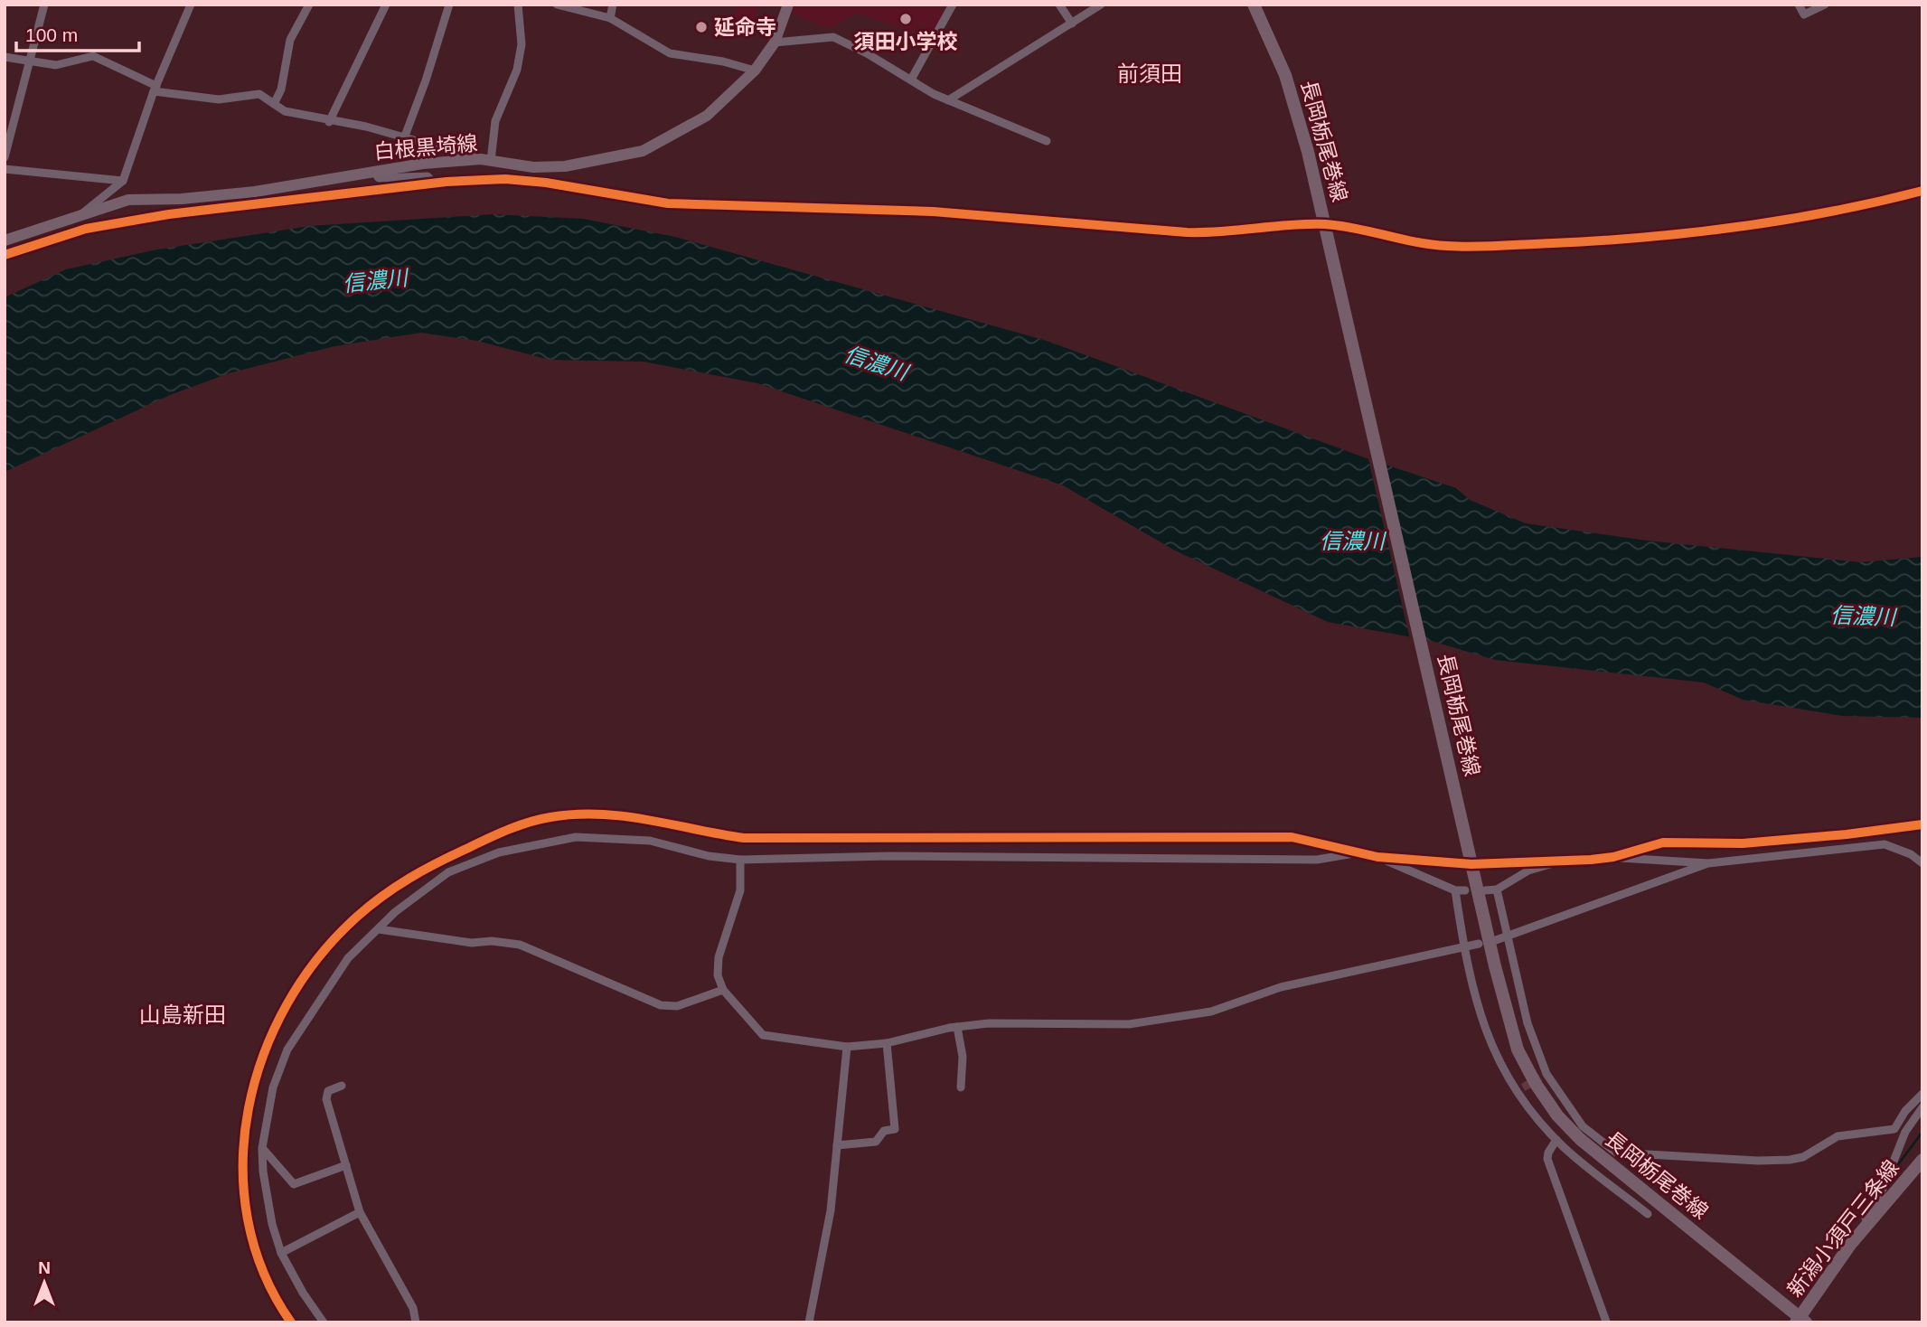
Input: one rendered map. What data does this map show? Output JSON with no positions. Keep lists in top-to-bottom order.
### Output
{
  "streets": {
    "main road": ["長岡栃尾巻線", "白根黒埼線", "新潟小須戸三条線"]
  },
  "crossings": [
    ["長岡栃尾巻線", "新潟小須戸三条線"]
  ],
  "districts": ["前須田", "山島新田"],
  "water": ["信濃川"],
  "places": ["須田小学校", "延命寺"],
  "scale_bar": "100 m",
  "north": "top"
}
